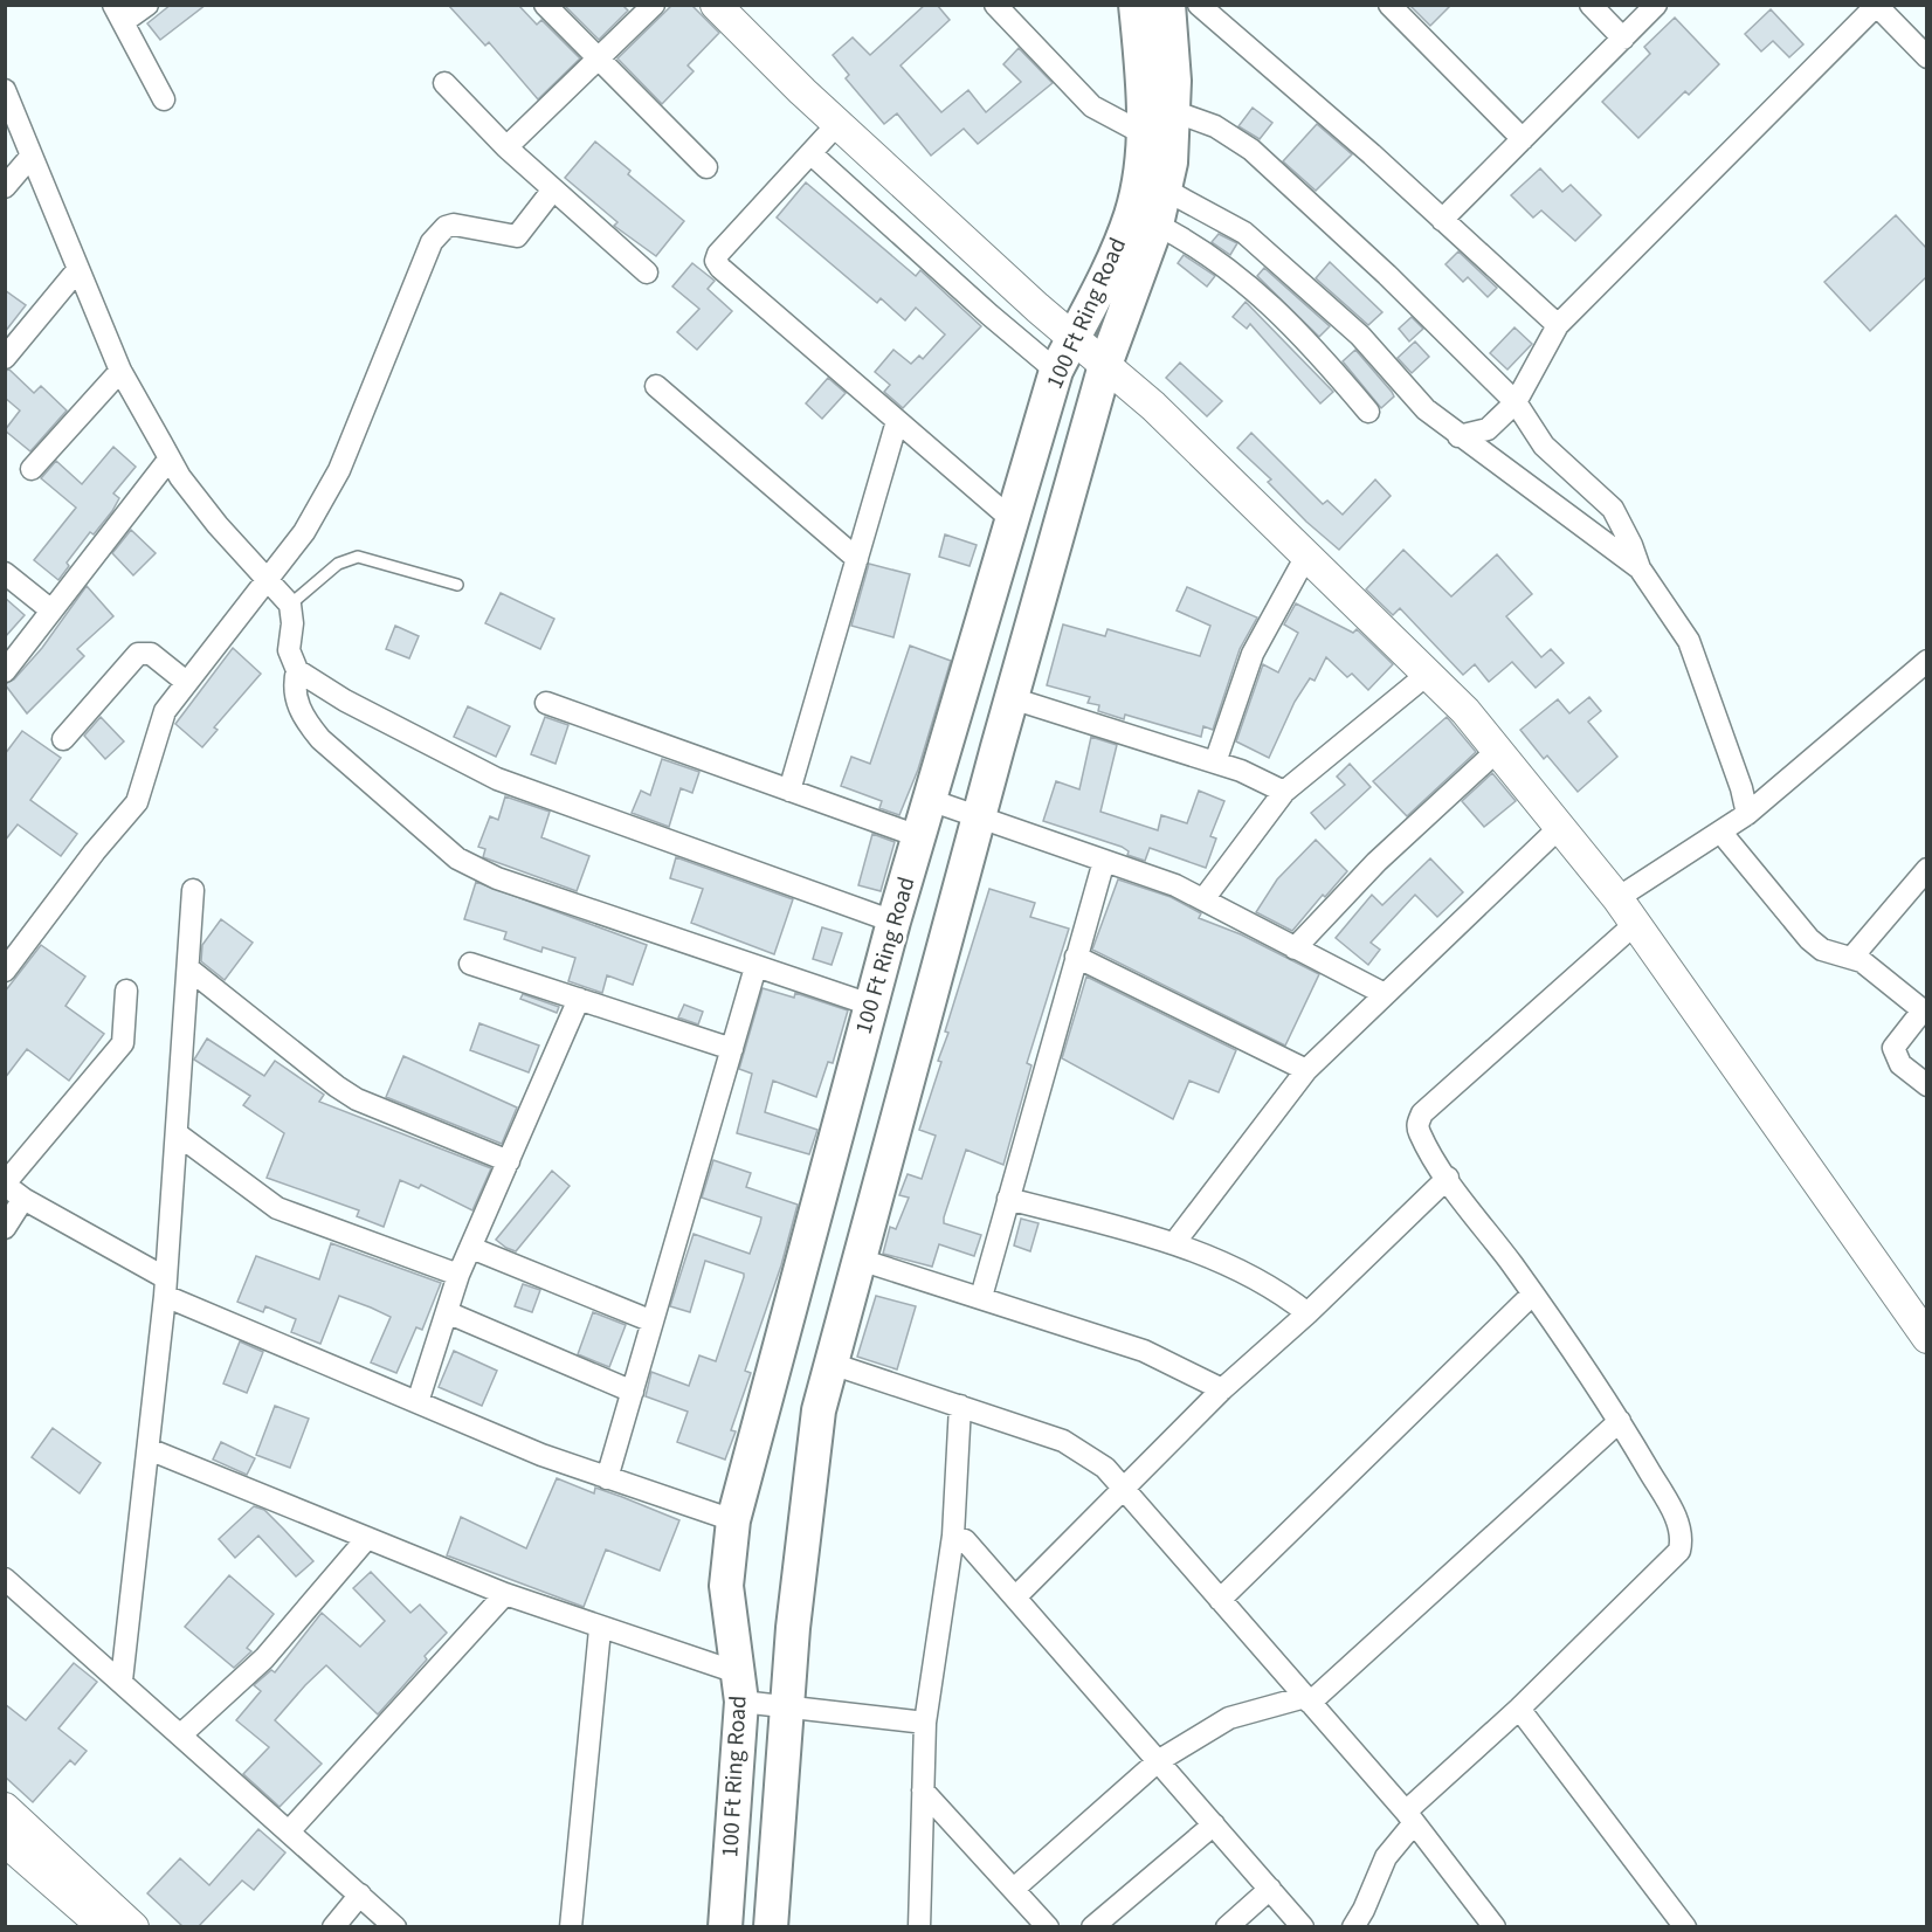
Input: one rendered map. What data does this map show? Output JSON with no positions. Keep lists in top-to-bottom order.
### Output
{
  "streets": {
    "main road": ["100 Ft Ring Road"]
  }
}
